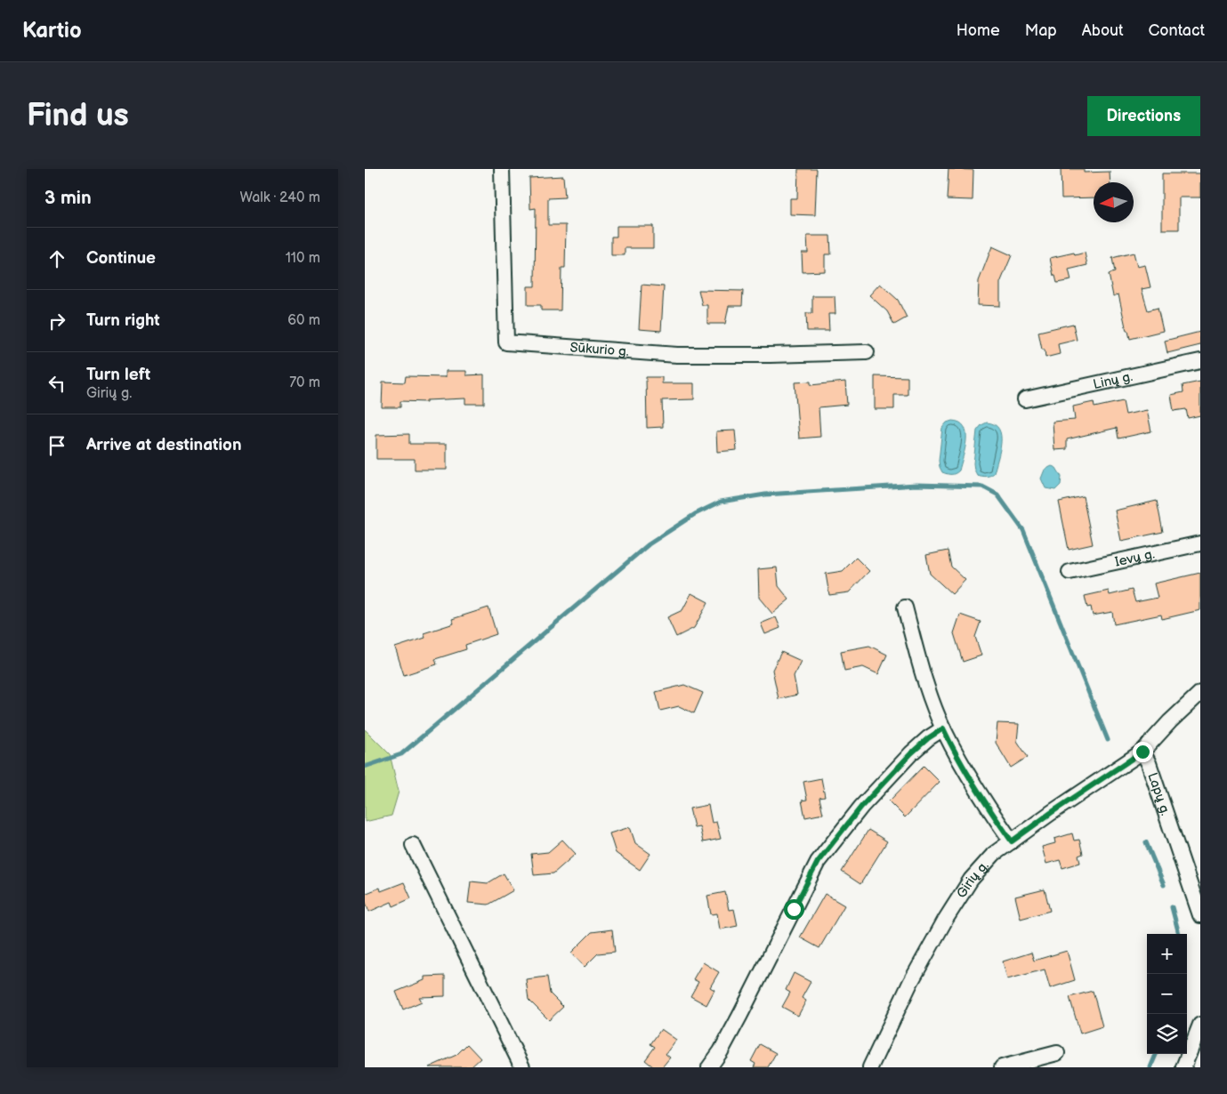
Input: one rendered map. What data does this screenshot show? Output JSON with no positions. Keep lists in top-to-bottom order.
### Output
{
  "streets": {
    "street": [
      "Sūkurio g.",
      "Linų g.",
      "Ievų g.",
      "Lapų g.",
      "Girių g."
    ]
  },
  "crossings": [
    ["Lapų g.", "Girių g."]
  ],
  "north": "left",
  "page": {
    "header": "Kartio",
    "nav": [
      "Home",
      "Map",
      "About",
      "Contact"
    ],
    "buttons": "Directions",
    "title": "Find us",
    "heading": ["3 min", "Walk · 240 m"],
    "list": [
      ["Continue", "110 m"],
      ["Turn right", "60 m"],
      ["Turn left", "Girių g.", "70 m"],
      "Arrive at destination"
    ],
    "map_buttons": ["+", "−"]
  }
}
